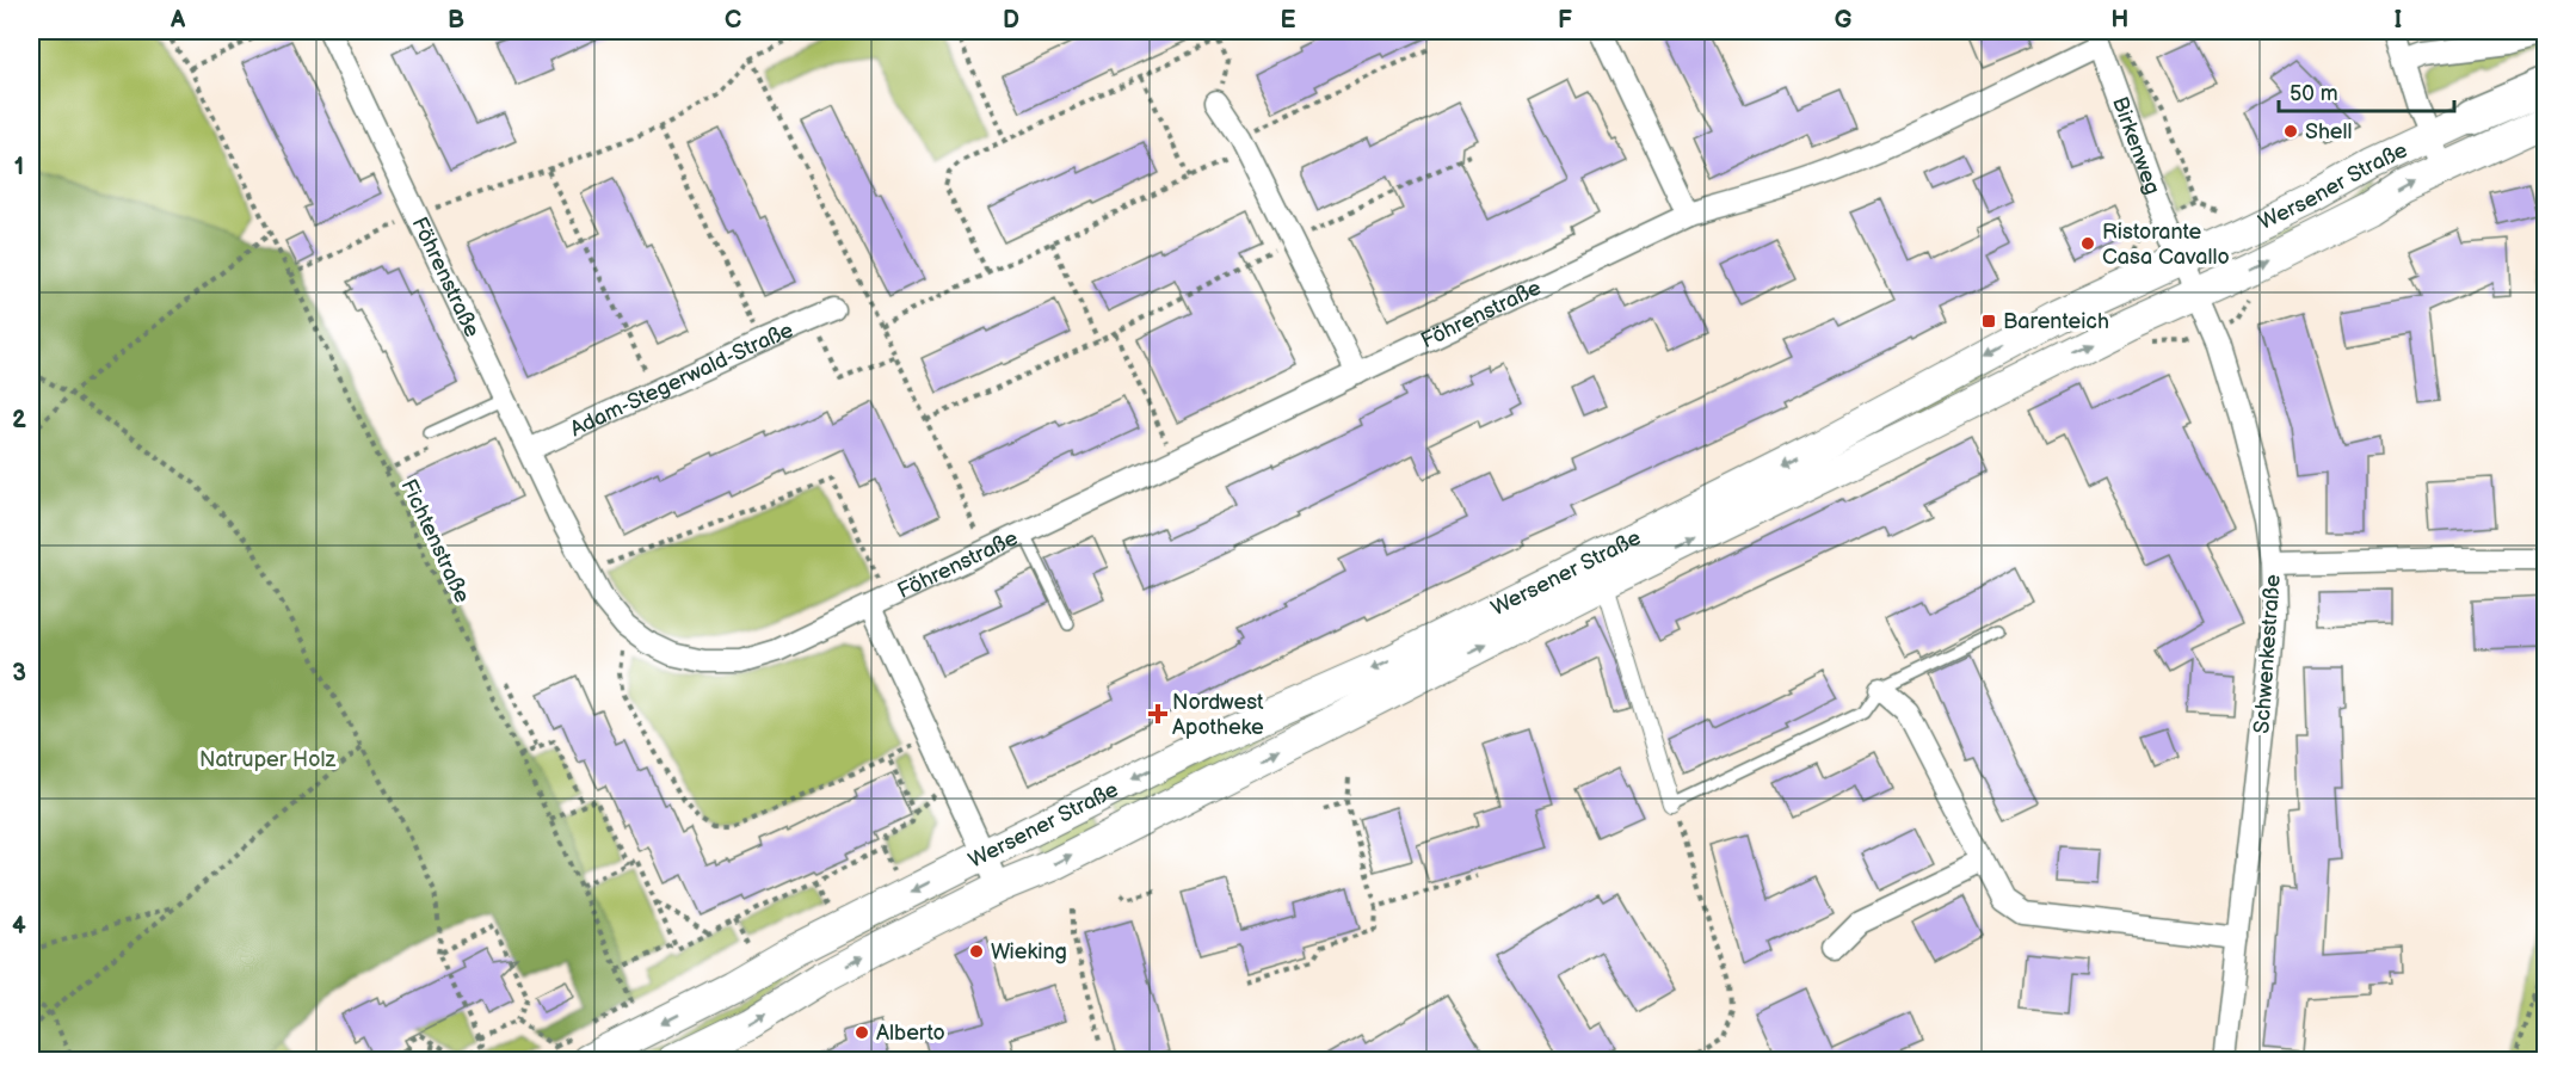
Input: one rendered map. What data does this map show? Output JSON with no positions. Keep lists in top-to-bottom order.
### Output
{
  "streets": {
    "highway": ["Wersener Straße"],
    "street": [
      "Birkenweg",
      "Föhrenstraße",
      "Adam-Stegerwald-Straße",
      "Schwenkestraße"
    ],
    "path": ["Fichtenstraße"]
  },
  "crossings": [
    ["Birkenweg", "Wersener Straße"],
    ["Birkenweg", "Föhrenstraße"],
    ["Birkenweg", "Schwenkestraße"],
    ["Wersener Straße", "Föhrenstraße"],
    ["Wersener Straße", "Fichtenstraße"],
    ["Wersener Straße", "Schwenkestraße"],
    ["Föhrenstraße", "Adam-Stegerwald-Straße"]
  ],
  "parks": ["Natruper Holz"],
  "places": {
    "other": [
      "Shell",
      "Ristorante Casa Cavallo",
      "Wieking",
      "Alberto"
    ],
    "transit": ["Barenteich"],
    "health": ["Nordwest Apotheke"]
  },
  "scale_bar": "50 m",
  "grid": {
    "columns": [
      "A",
      "B",
      "C",
      "D",
      "E",
      "F",
      "G",
      "H",
      "I"
    ],
    "rows": [
      "1",
      "2",
      "3",
      "4"
    ]
  }
}
